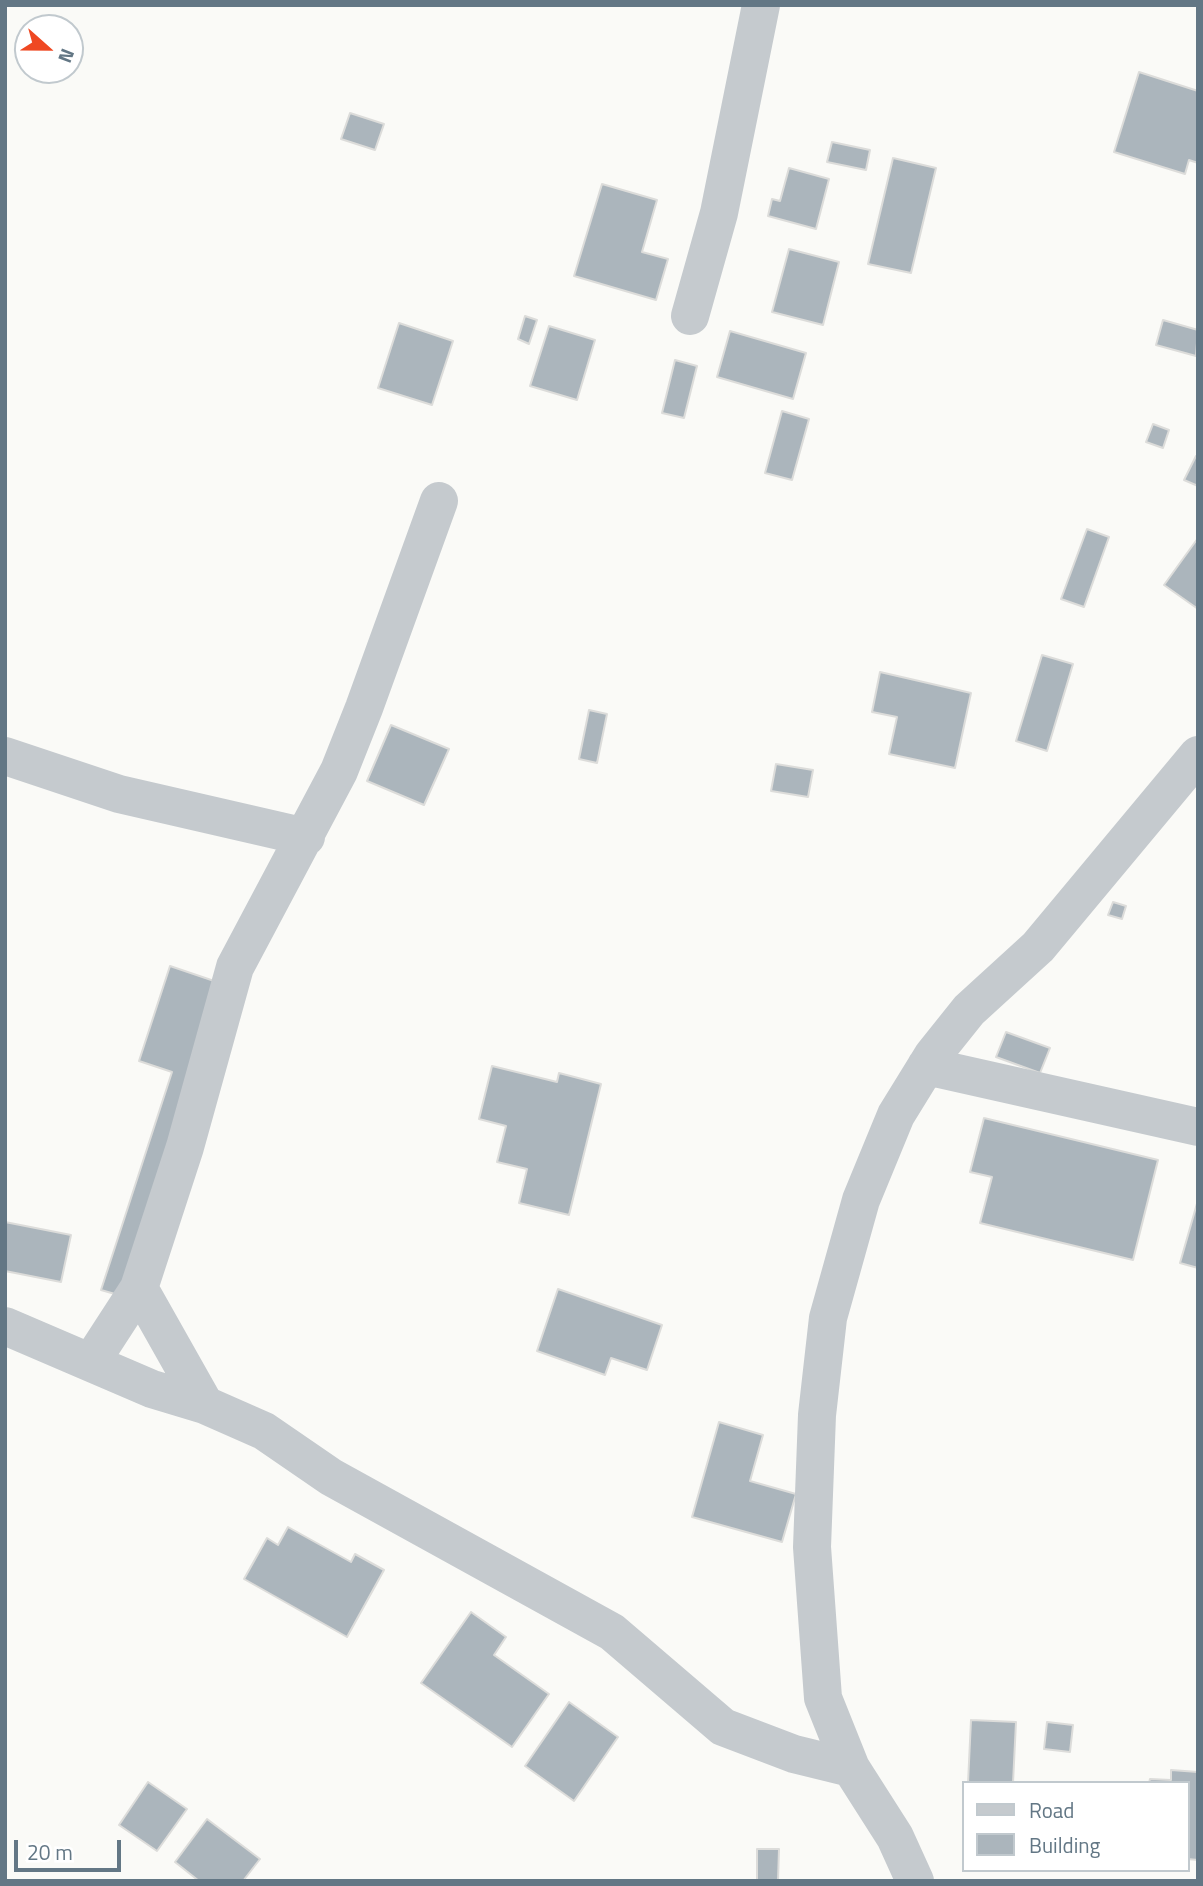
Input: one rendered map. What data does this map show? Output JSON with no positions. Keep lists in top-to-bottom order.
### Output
{
  "legend": ["Road", "Building"],
  "scale_bar": "20 m",
  "north": "right"
}
